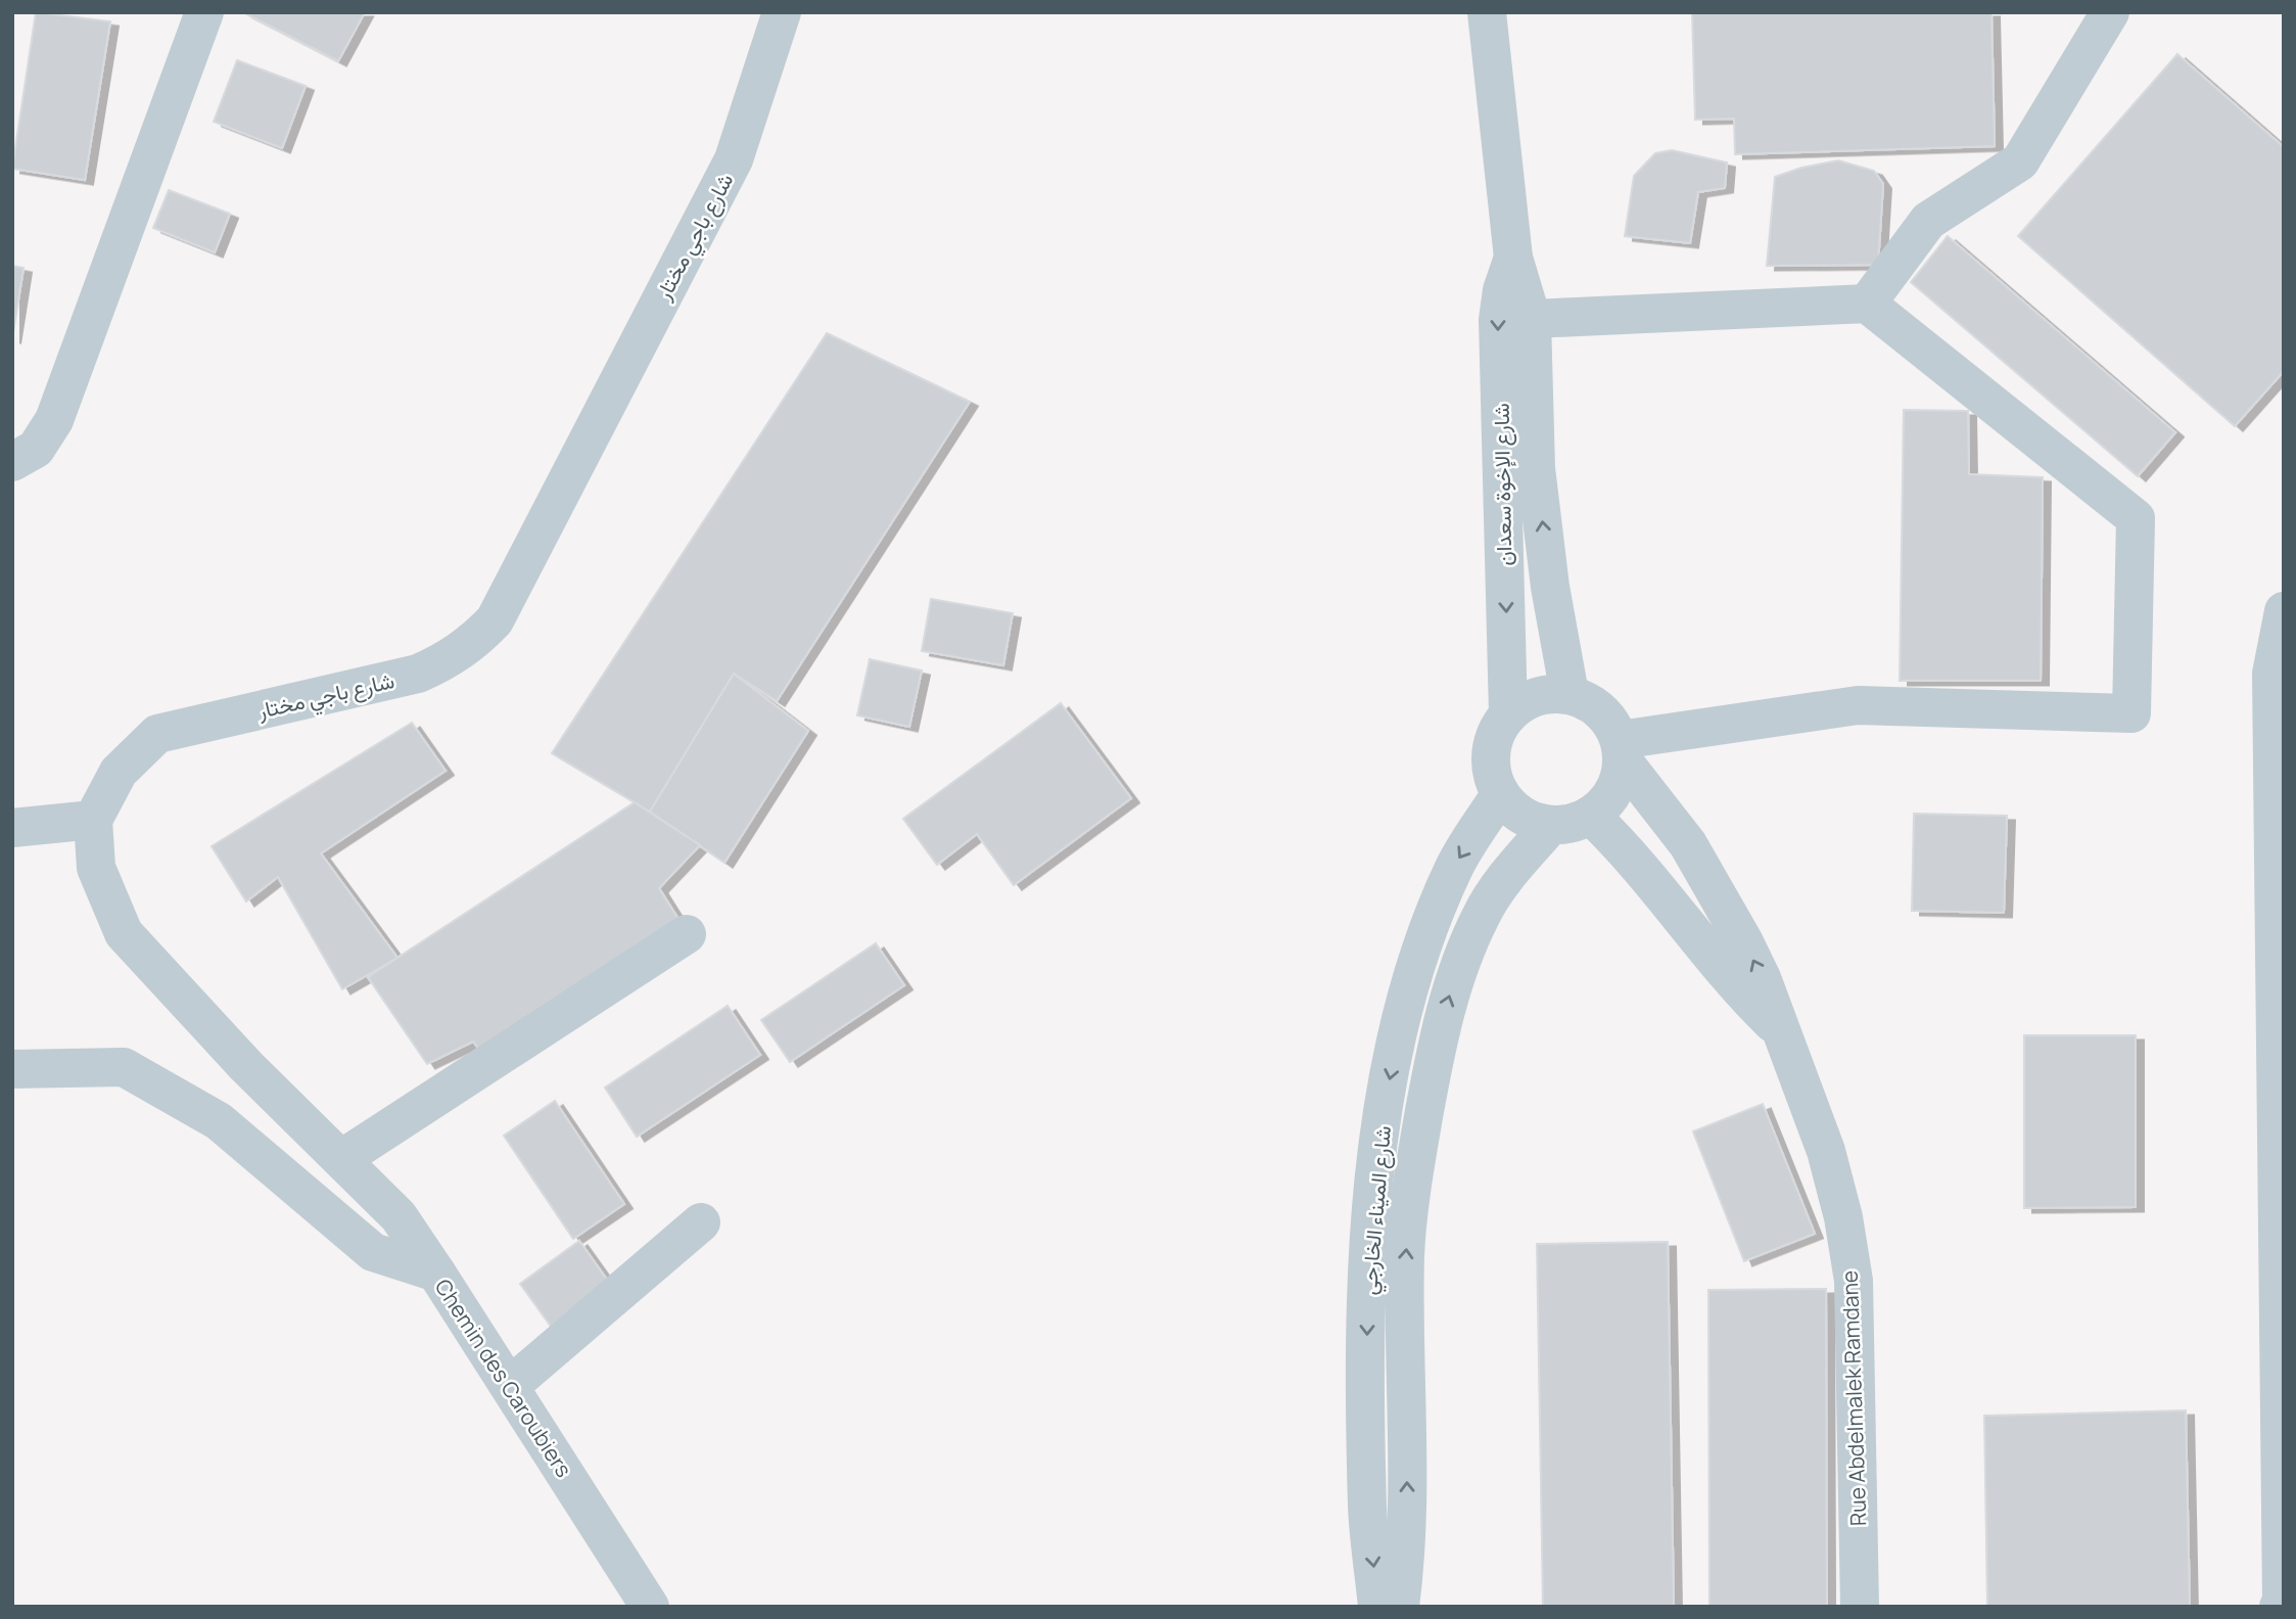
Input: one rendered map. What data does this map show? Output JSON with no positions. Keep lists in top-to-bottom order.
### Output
{
  "streets": {
    "street": [
      "شارع باجي مختار",
      "شارع الإخوة سعدان",
      "شارع الميناء الخارجي",
      "Chemin des Caroubiers",
      "Rue Abdelmalek Ramdane"
    ]
  },
  "crossings": [
    ["شارع الإخوة سعدان", "شارع الميناء الخارجي"],
    ["شارع الإخوة سعدان", "Rue Abdelmalek Ramdane"],
    ["شارع الميناء الخارجي", "Rue Abdelmalek Ramdane"]
  ]
}
